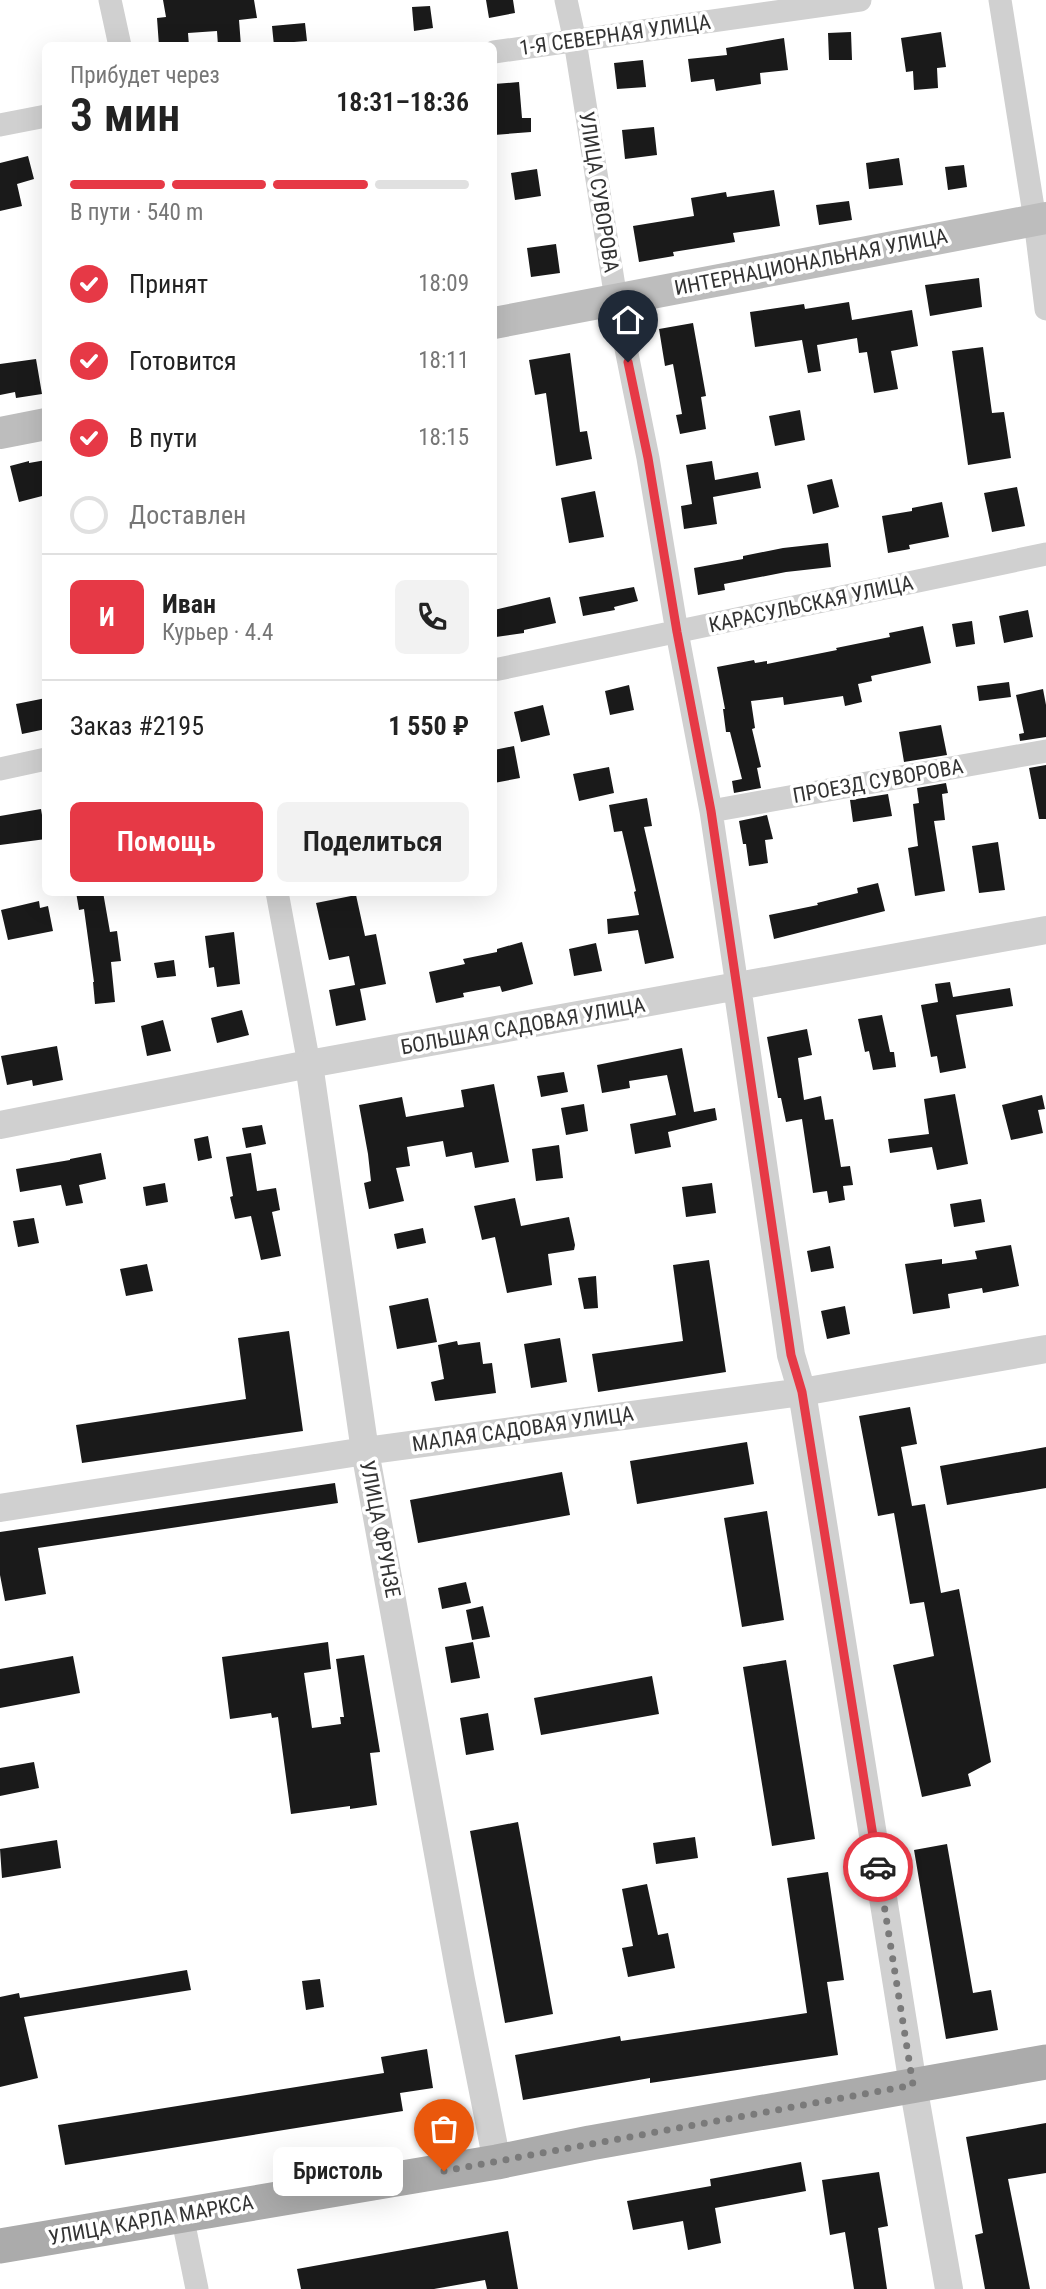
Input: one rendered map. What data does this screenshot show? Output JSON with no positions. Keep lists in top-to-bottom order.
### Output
{
  "streets": {
    "main road": ["ИНТЕРНАЦИОНАЛЬНАЯ УЛИЦА", "УЛИЦА КАРЛА МАРКСА"],
    "street": [
      "1-Я СЕВЕРНАЯ УЛИЦА",
      "УЛИЦА СУВОРОВА",
      "КАРАСУЛЬСКАЯ УЛИЦА",
      "ПРОЕЗД СУВОРОВА",
      "БОЛЬШАЯ САДОВАЯ УЛИЦА",
      "МАЛАЯ САДОВАЯ УЛИЦА",
      "УЛИЦА ФРУНЗЕ"
    ]
  },
  "crossings": [
    ["1-Я СЕВЕРНАЯ УЛИЦА", "УЛИЦА СУВОРОВА"],
    ["УЛИЦА СУВОРОВА", "ИНТЕРНАЦИОНАЛЬНАЯ УЛИЦА"],
    ["УЛИЦА СУВОРОВА", "КАРАСУЛЬСКАЯ УЛИЦА"],
    ["УЛИЦА СУВОРОВА", "ПРОЕЗД СУВОРОВА"],
    ["УЛИЦА СУВОРОВА", "БОЛЬШАЯ САДОВАЯ УЛИЦА"],
    ["УЛИЦА СУВОРОВА", "МАЛАЯ САДОВАЯ УЛИЦА"],
    ["УЛИЦА СУВОРОВА", "УЛИЦА КАРЛА МАРКСА"],
    ["БОЛЬШАЯ САДОВАЯ УЛИЦА", "УЛИЦА ФРУНЗЕ"],
    ["МАЛАЯ САДОВАЯ УЛИЦА", "УЛИЦА ФРУНЗЕ"],
    ["УЛИЦА ФРУНЗЕ", "УЛИЦА КАРЛА МАРКСА"]
  ],
  "places": ["Бристоль"],
  "page": {
    "heading": ["3 мин", "Прибудет через", "18:31–18:36"],
    "panel": [
      "Иван",
      "Курьер · 4.4",
      "Заказ #2195",
      "1 550 ₽"
    ],
    "bar": "В пути · 540 m",
    "list": [
      ["Принят", "18:09"],
      ["Готовится", "18:11"],
      ["В пути", "18:15"],
      "Доставлен"
    ],
    "round": "И",
    "buttons": ["Помощь", "Поделиться"],
    "bubble": "Бристоль"
  }
}
